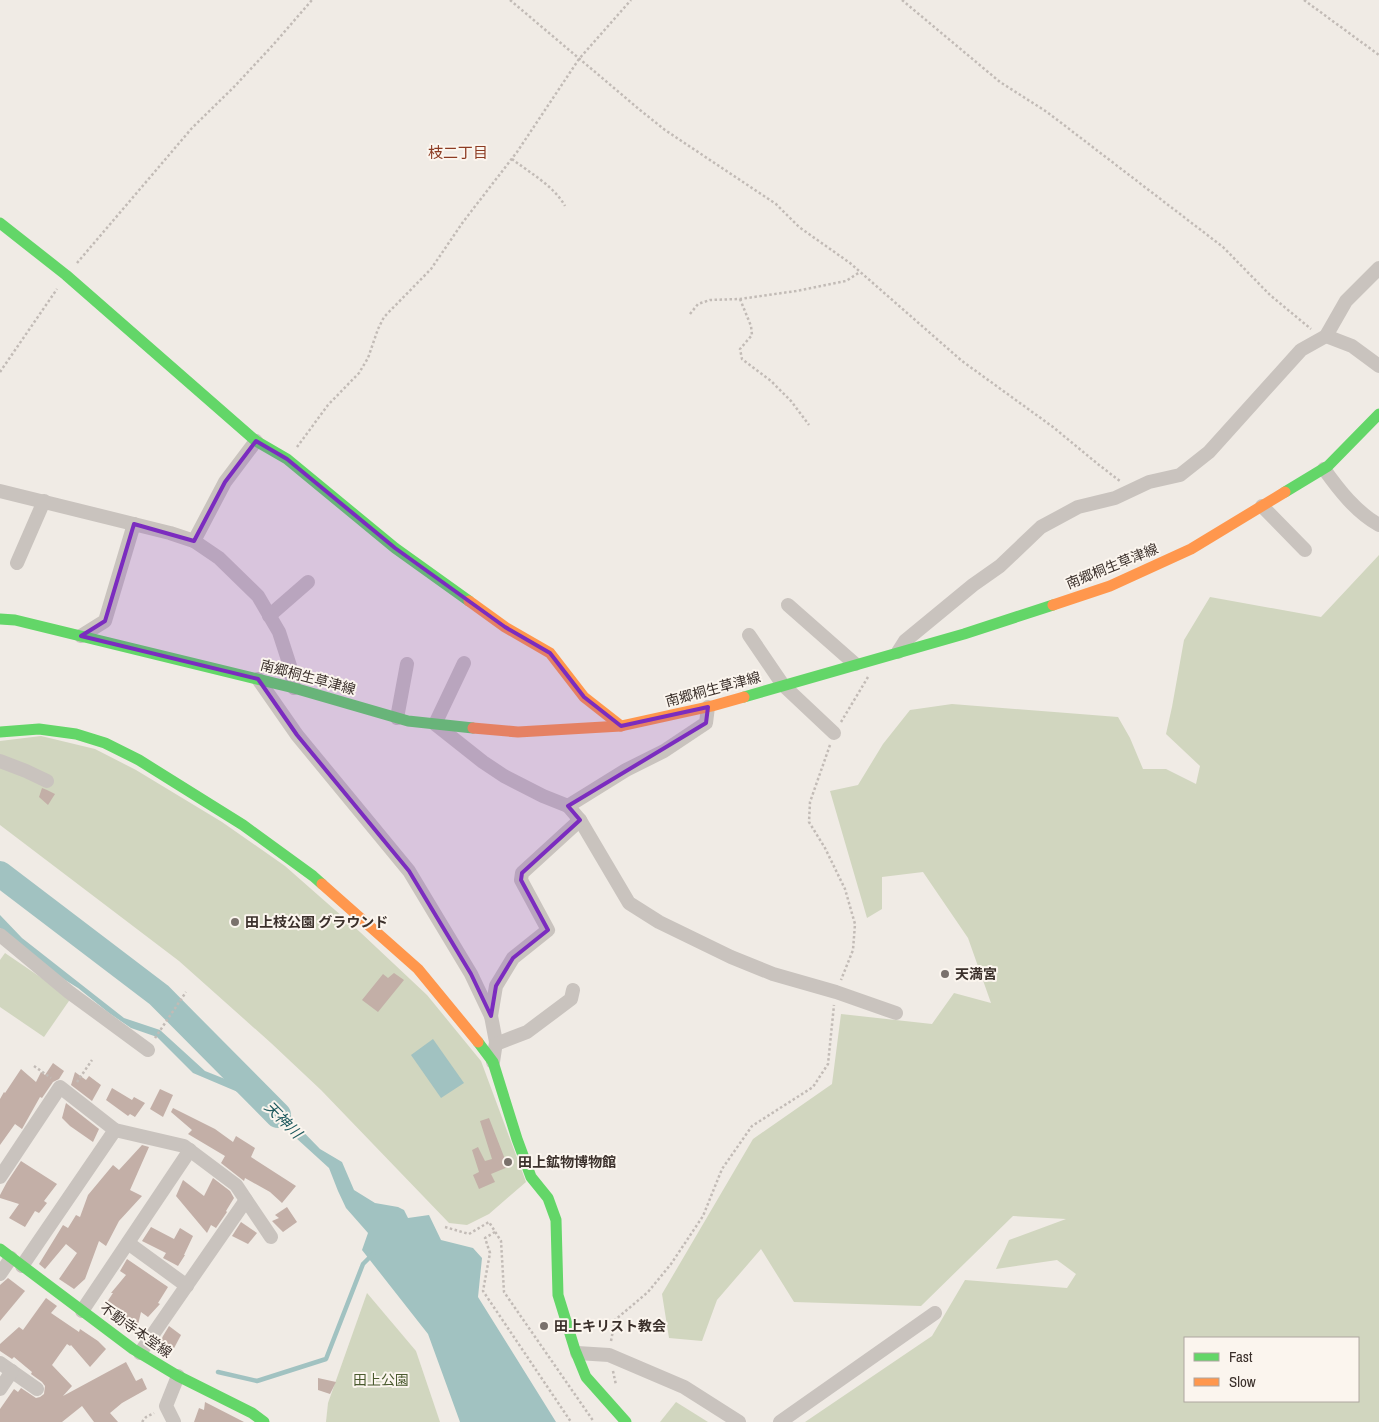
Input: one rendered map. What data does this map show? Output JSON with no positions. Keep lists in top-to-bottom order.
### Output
{
  "streets": {
    "street": ["南郷桐生草津線", "不動寺本堂線"]
  },
  "districts": ["枝二丁目"],
  "water": ["天神川"],
  "parks": ["田上公園"],
  "places": [
    "田上枝公園 グラウンド",
    "天満宮",
    "田上鉱物博物館",
    "田上キリスト教会"
  ],
  "legend": ["Fast", "Slow"]
}
